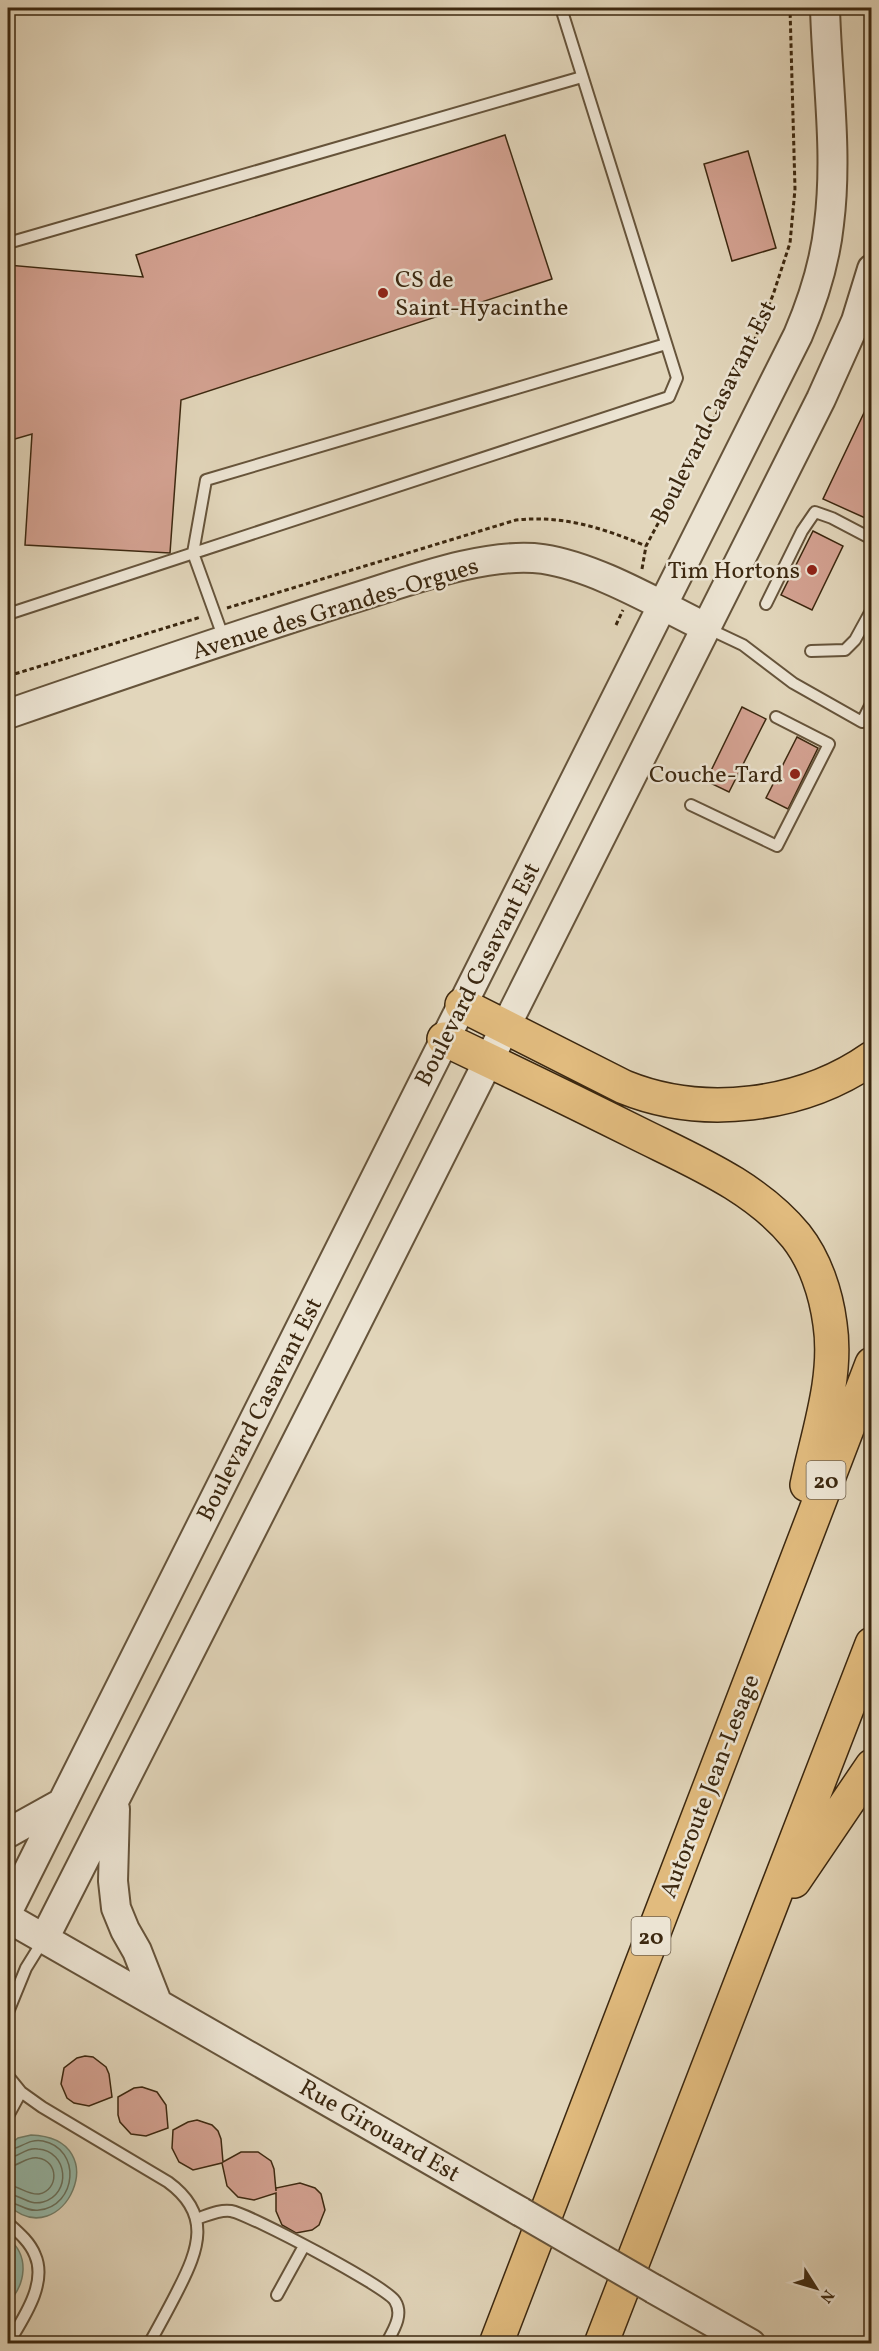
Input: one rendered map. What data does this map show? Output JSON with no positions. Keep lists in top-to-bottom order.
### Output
{
  "streets": {
    "highway": ["20", "Autoroute Jean-Lesage"],
    "street": ["Boulevard Casavant Est", "Avenue des Grandes-Orgues", "Rue Girouard Est"]
  },
  "crossings": [
    ["Boulevard Casavant Est", "Avenue des Grandes-Orgues"],
    ["Boulevard Casavant Est", "Rue Girouard Est"]
  ],
  "places": ["CS de Saint-Hyacinthe", "Tim Hortons", "Couche-Tard"],
  "north": "bottom right"
}
